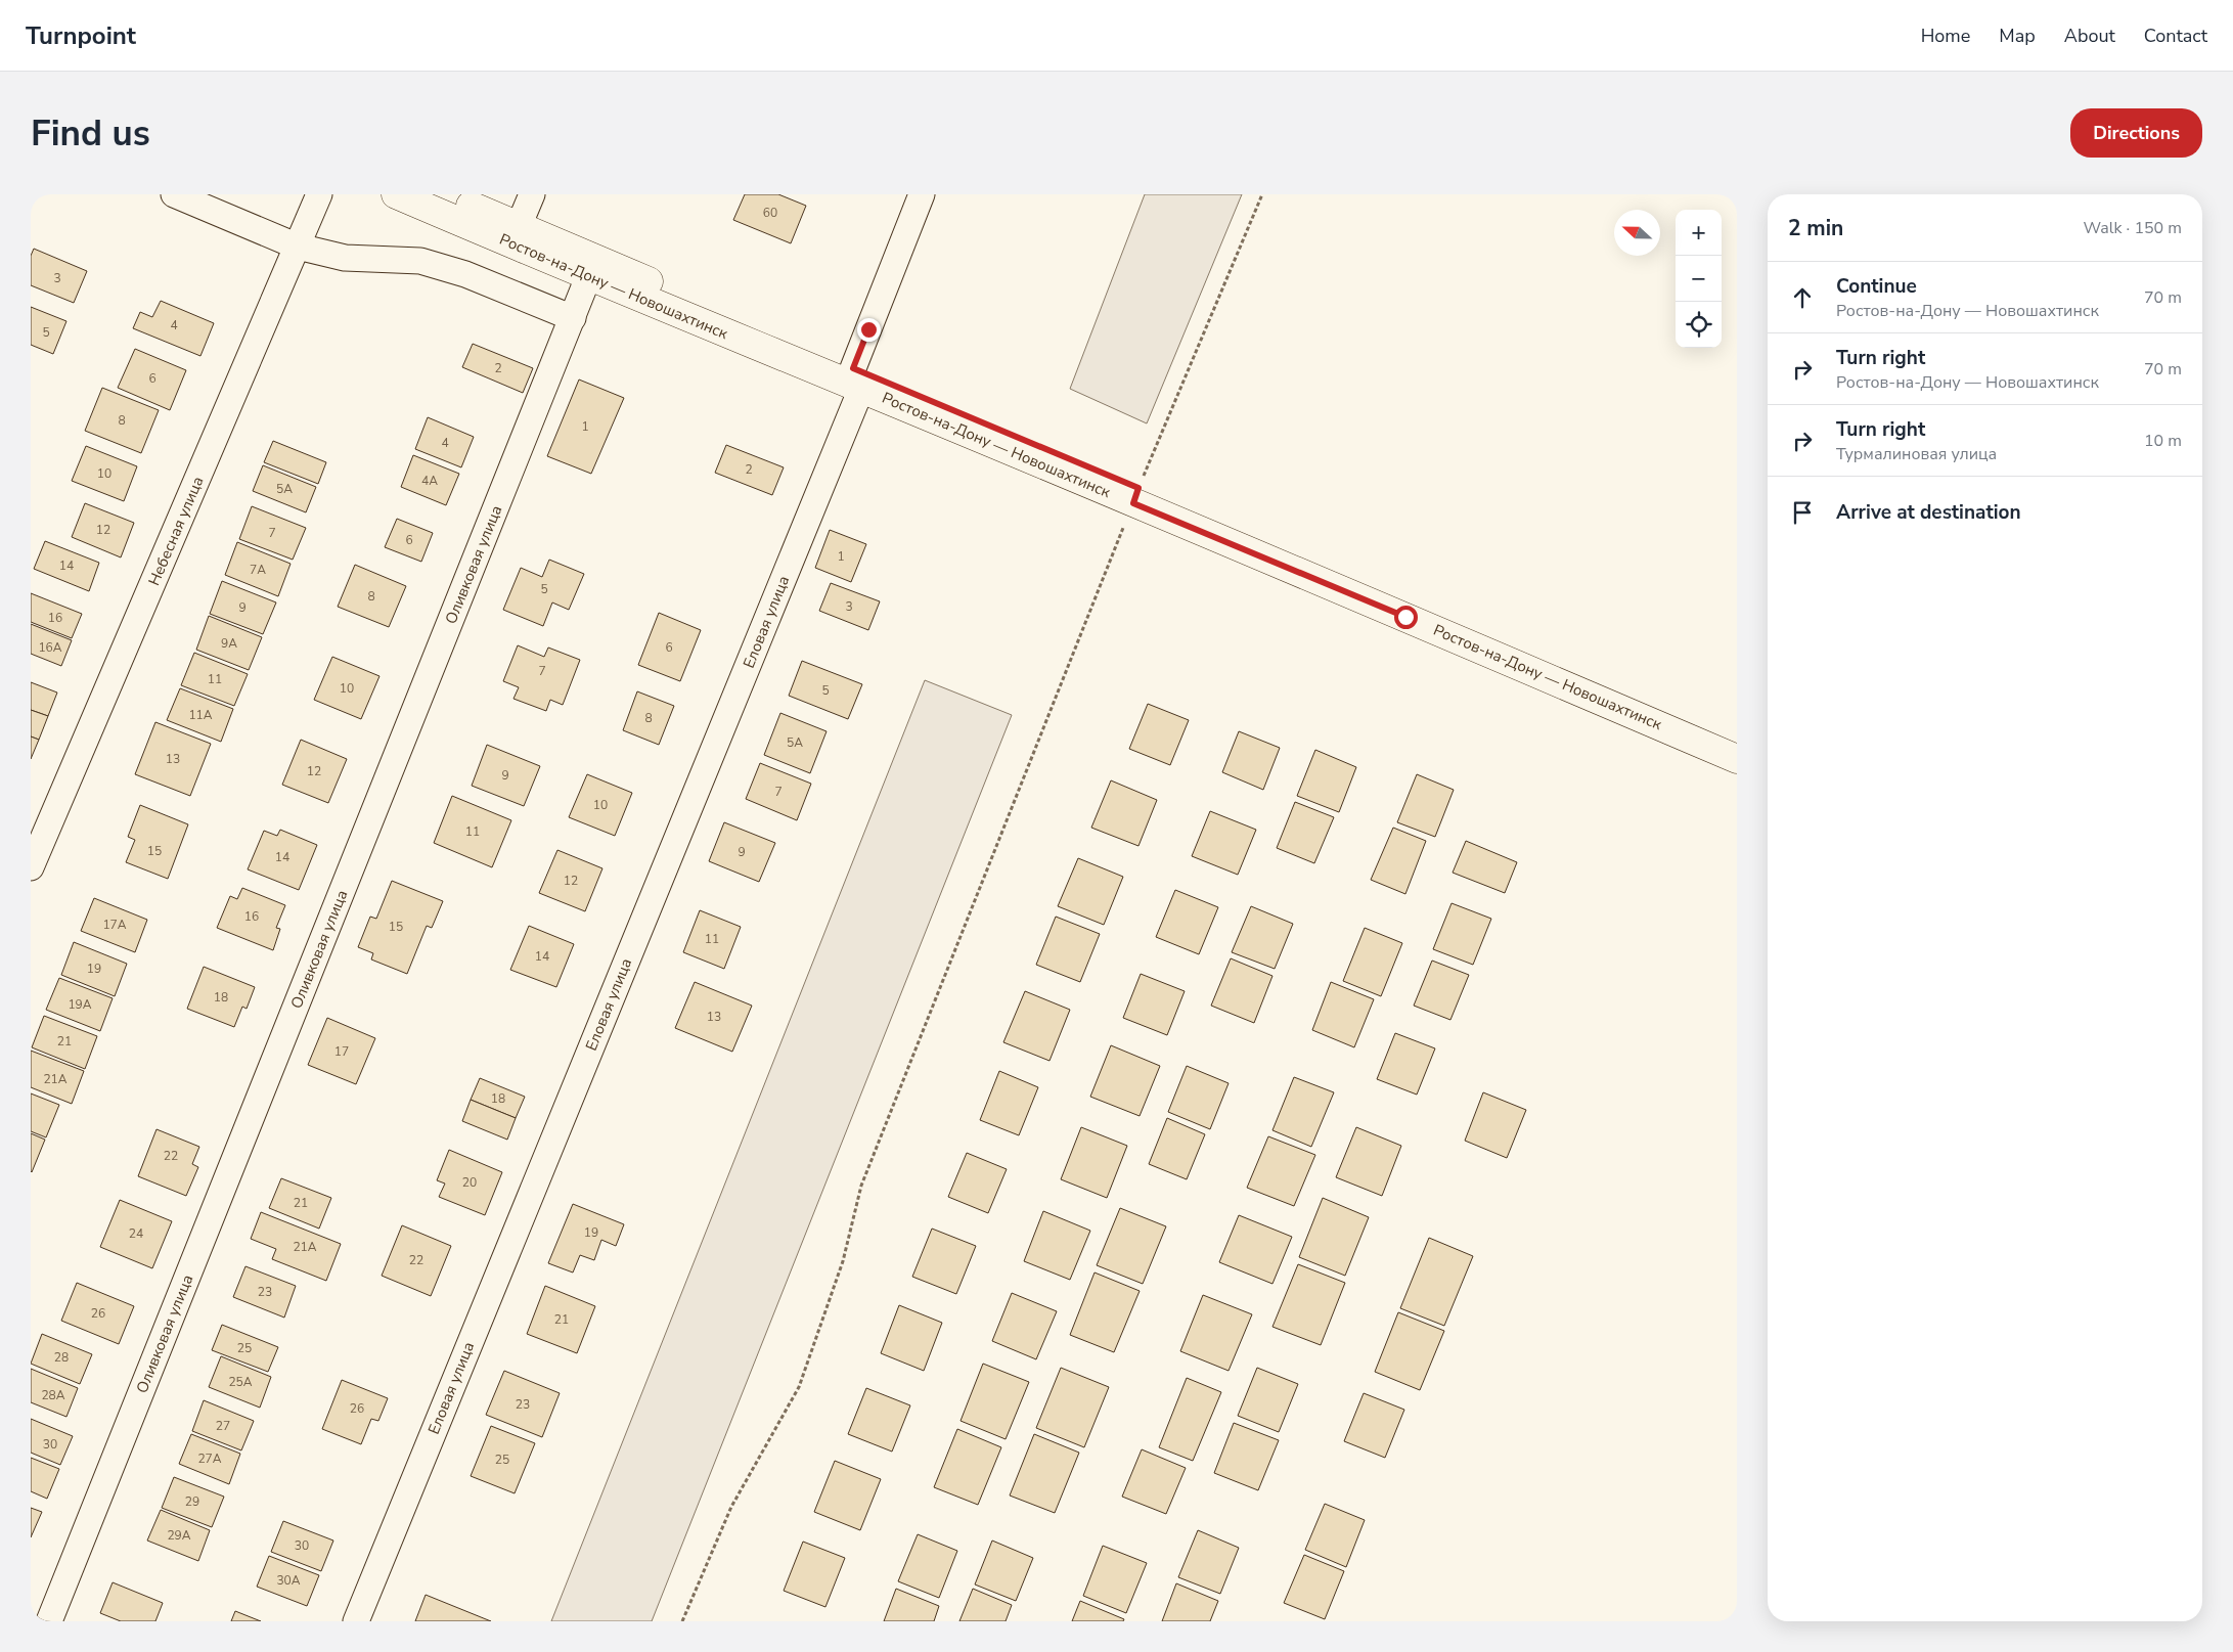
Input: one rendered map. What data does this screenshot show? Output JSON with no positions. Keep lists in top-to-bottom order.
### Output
{
  "streets": {
    "main road": ["Ростов-на-Дону — Новошахтинск"],
    "street": ["Небесная улица", "Оливковая улица", "Еловая улица"]
  },
  "crossings": [
    ["Ростов-на-Дону — Новошахтинск", "Оливковая улица"],
    ["Ростов-на-Дону — Новошахтинск", "Еловая улица"]
  ],
  "house_numbers": [
    "60",
    "3",
    "4",
    "5",
    "2",
    "6",
    "8",
    "1",
    "4",
    "2",
    "10",
    "4А",
    "5А",
    "12",
    "7",
    "6",
    "1",
    "14",
    "7А",
    "5",
    "8",
    "3",
    "9",
    "16",
    "9А",
    "16А",
    "6",
    "7",
    "11",
    "10",
    "5",
    "11А",
    "8",
    "5А",
    "13",
    "12",
    "9",
    "7",
    "10",
    "11",
    "15",
    "9",
    "14",
    "12",
    "16",
    "17А",
    "15",
    "11",
    "14",
    "19",
    "18",
    "19А",
    "13",
    "21",
    "17",
    "21А",
    "18",
    "22",
    "20",
    "21",
    "19",
    "24",
    "21А",
    "22",
    "23",
    "26",
    "21",
    "25",
    "28",
    "25А",
    "28А",
    "23",
    "26",
    "27",
    "30",
    "27А",
    "25",
    "29",
    "29А",
    "30",
    "30А"
  ],
  "north": "left",
  "page": {
    "header": "Turnpoint",
    "nav": [
      "Home",
      "Map",
      "About",
      "Contact"
    ],
    "buttons": "Directions",
    "title": "Find us",
    "heading": ["2 min", "Walk · 150 m"],
    "map_buttons": ["+", "−"],
    "list": [
      ["Continue", "Ростов-на-Дону — Новошахтинск", "70 m"],
      ["Turn right", "Ростов-на-Дону — Новошахтинск", "70 m"],
      ["Turn right", "Турмалиновая улица", "10 m"],
      "Arrive at destination"
    ]
  }
}
